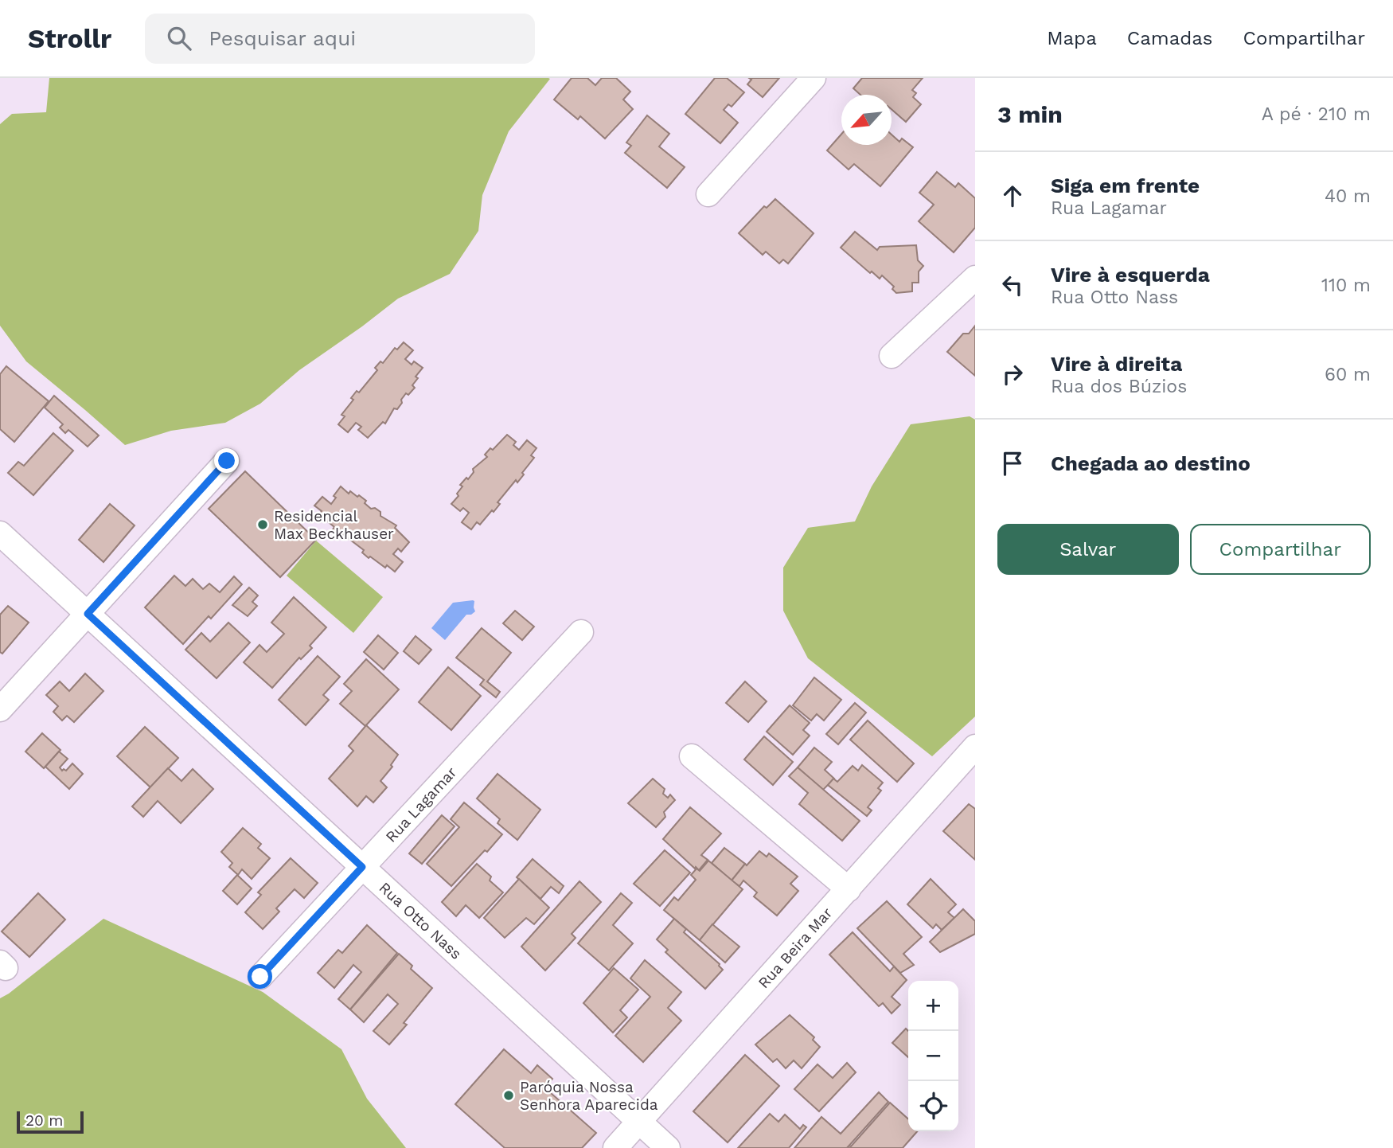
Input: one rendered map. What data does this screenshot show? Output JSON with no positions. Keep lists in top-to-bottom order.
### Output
{
  "streets": {
    "street": ["Rua Lagamar", "Rua Otto Nass", "Rua Beira Mar"]
  },
  "crossings": [
    ["Rua Lagamar", "Rua Otto Nass"],
    ["Rua Otto Nass", "Rua Beira Mar"]
  ],
  "places": ["Residencial Max Beckhauser", "Paróquia Nossa Senhora Aparecida"],
  "scale_bar": "20 m",
  "north": "bottom left",
  "page": {
    "header": "Strollr",
    "search": "Pesquisar aqui",
    "nav": ["Mapa", "Camadas", "Compartilhar"],
    "heading": ["3 min", "A pé · 210 m"],
    "list": [
      ["Siga em frente", "Rua Lagamar", "40 m"],
      ["Vire à esquerda", "Rua Otto Nass", "110 m"],
      ["Vire à direita", "Rua dos Búzios", "60 m"],
      "Chegada ao destino"
    ],
    "buttons": ["Salvar", "Compartilhar"],
    "map_buttons": ["+", "−"],
    "scale": "20 m"
  }
}
